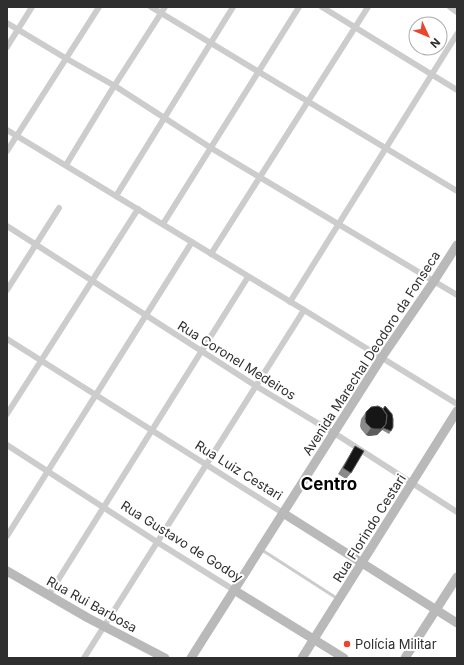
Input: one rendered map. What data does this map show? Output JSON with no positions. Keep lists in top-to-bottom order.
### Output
{
  "streets": {
    "street": [
      "Avenida Marechal Deodoro da Fonseca",
      "Rua Coronel Medeiros",
      "Rua Luiz Cestari",
      "Rua Florindo Cestari",
      "Rua Gustavo de Godoy",
      "Rua Rui Barbosa"
    ]
  },
  "crossings": [
    ["Avenida Marechal Deodoro da Fonseca", "Rua Coronel Medeiros"],
    ["Avenida Marechal Deodoro da Fonseca", "Rua Luiz Cestari"],
    ["Avenida Marechal Deodoro da Fonseca", "Rua Gustavo de Godoy"],
    ["Rua Coronel Medeiros", "Rua Florindo Cestari"],
    ["Rua Luiz Cestari", "Rua Florindo Cestari"],
    ["Rua Florindo Cestari", "Rua Gustavo de Godoy"]
  ],
  "districts": ["Centro"],
  "places": ["Polícia Militar"],
  "north": "bottom right"
}
